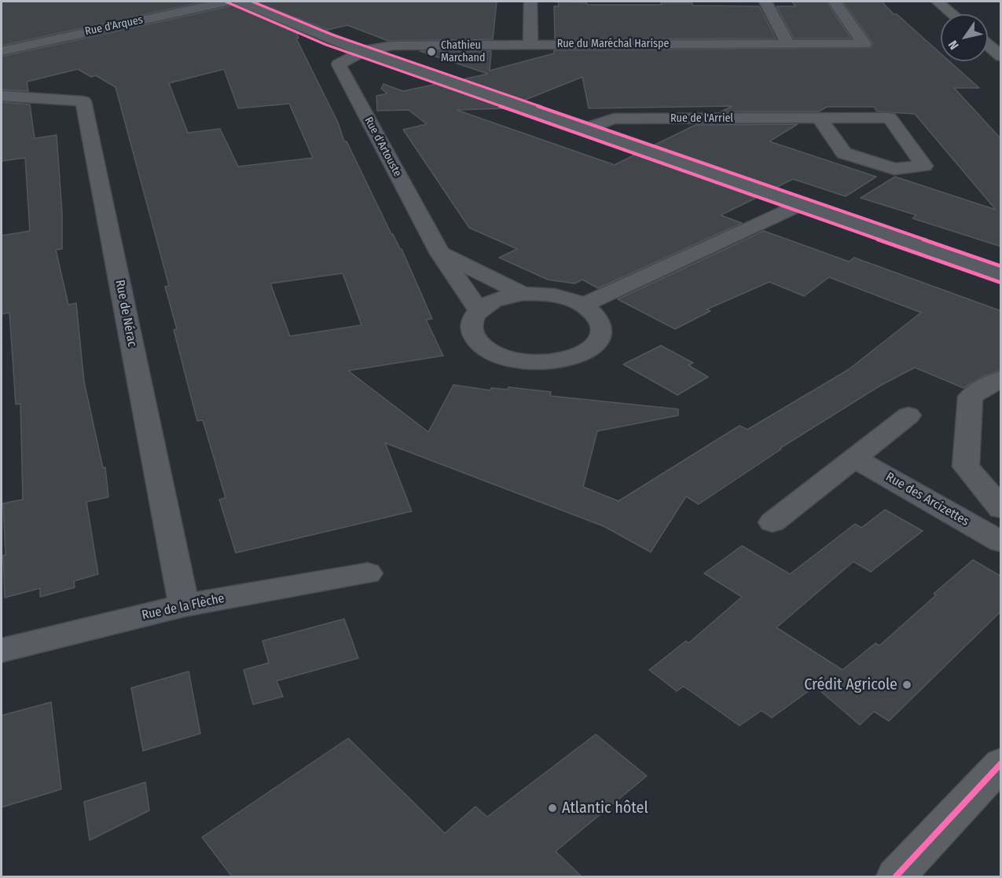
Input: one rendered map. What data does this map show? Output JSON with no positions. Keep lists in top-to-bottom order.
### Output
{
  "streets": {
    "street": [
      "Rue d'Arques",
      "Rue du Maréchal Harispe",
      "Rue de l'Arriel",
      "Rue d'Artouste",
      "Rue de Nérac",
      "Rue des Arcizettes",
      "Rue de la Flèche"
    ]
  },
  "crossings": [
    ["Rue du Maréchal Harispe", "Rue d'Artouste"],
    ["Rue de Nérac", "Rue de la Flèche"]
  ],
  "places": ["Chathieu Marchand", "Crédit Agricole", "Atlantic hôtel"],
  "north": "bottom left"
}
